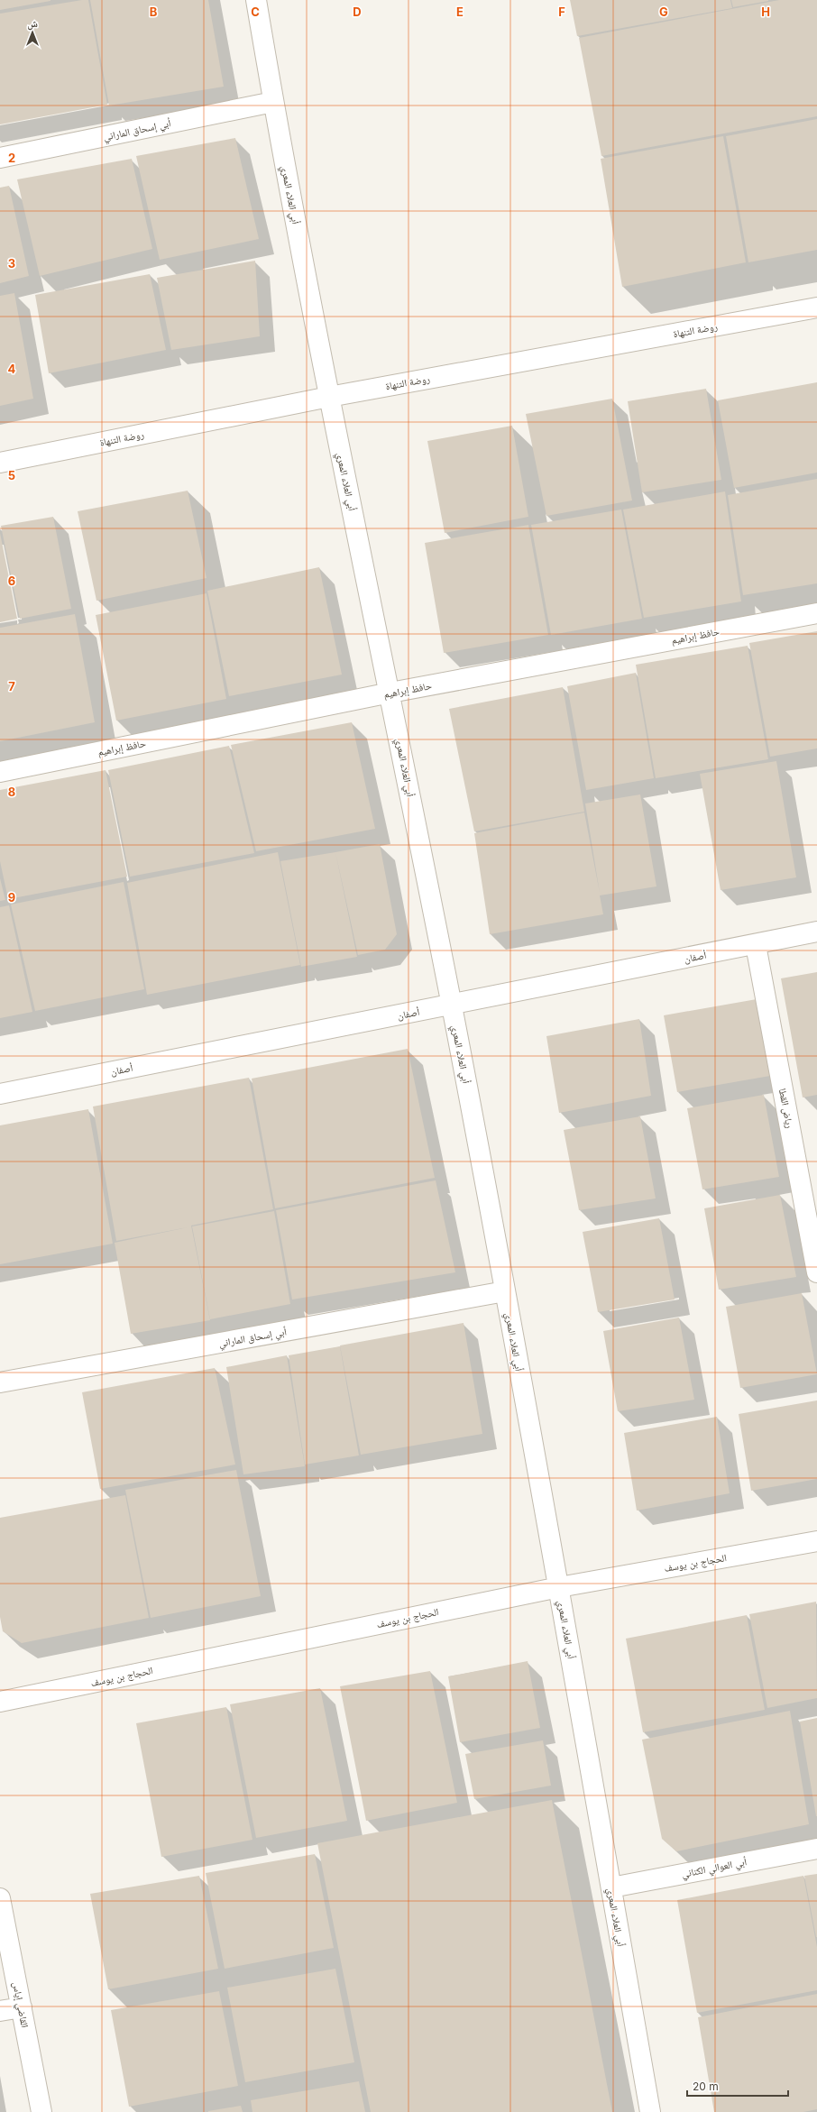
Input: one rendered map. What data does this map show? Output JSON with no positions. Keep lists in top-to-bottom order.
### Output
{
  "streets": {
    "street": [
      "أبي إسحاق الماراني",
      "أبي العلاء المعري",
      "روضة التنهاة",
      "حافظ إبراهيم",
      "أصفان",
      "رياض القطا",
      "الحجاج بن يوسف",
      "أبي العوالي الكناني",
      "القاضي إياس"
    ]
  },
  "crossings": [
    ["أبي إسحاق الماراني", "أبي العلاء المعري"],
    ["أبي العلاء المعري", "روضة التنهاة"],
    ["أبي العلاء المعري", "حافظ إبراهيم"],
    ["أبي العلاء المعري", "أصفان"],
    ["أبي العلاء المعري", "الحجاج بن يوسف"],
    ["أبي العلاء المعري", "أبي العوالي الكناني"],
    ["أصفان", "رياض القطا"]
  ],
  "scale_bar": "20 m",
  "north": "top",
  "grid": {
    "columns": [
      "B",
      "C",
      "D",
      "E",
      "F",
      "G",
      "H"
    ],
    "rows": [
      "2",
      "3",
      "4",
      "5",
      "6",
      "7",
      "8",
      "9"
    ]
  }
}
